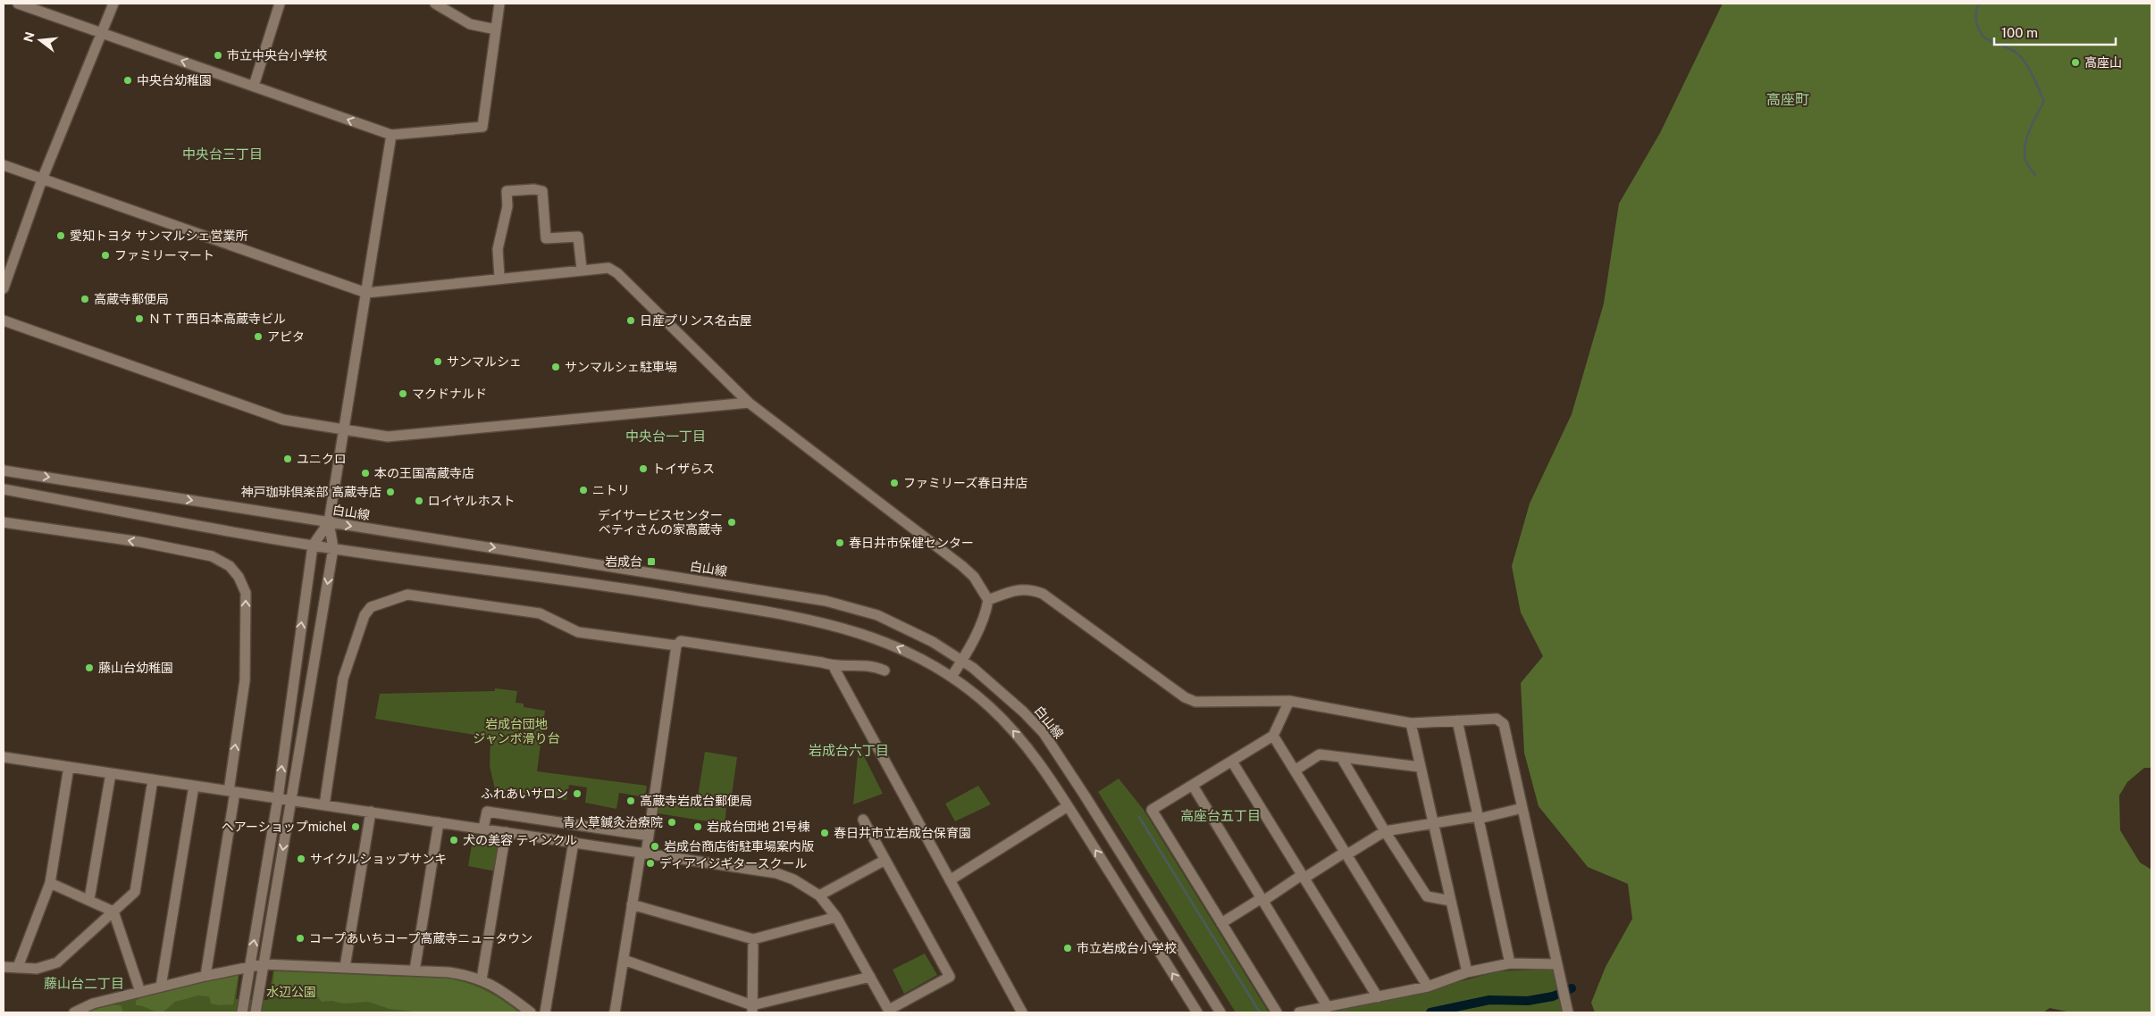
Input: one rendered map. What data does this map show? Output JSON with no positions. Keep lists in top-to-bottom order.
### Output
{
  "streets": {
    "street": ["白山線"]
  },
  "districts": [
    "高座町",
    "中央台三丁目",
    "中央台一丁目",
    "岩成台六丁目",
    "高座台五丁目",
    "藤山台二丁目"
  ],
  "parks": ["岩成台団地 ジャンボ滑り台", "水辺公園"],
  "places": {
    "other": [
      "市立中央台小学校",
      "高座山",
      "中央台幼稚園",
      "愛知トヨタ サンマルシェ営業所",
      "ファミリーマート",
      "高蔵寺郵便局",
      "ＮＴＴ西日本高蔵寺ビル",
      "日産プリンス名古屋",
      "アピタ",
      "サンマルシェ",
      "サンマルシェ駐車場",
      "マクドナルド",
      "ユニクロ",
      "トイザらス",
      "本の王国高蔵寺店",
      "ファミリーズ春日井店",
      "ニトリ",
      "神戸珈琲倶楽部 高蔵寺店",
      "ロイヤルホスト",
      "デイサービスセンター ベティさんの家高蔵寺",
      "春日井市保健センター",
      "藤山台幼稚園",
      "ふれあいサロン",
      "高蔵寺岩成台郵便局",
      "青人草鍼灸治療院",
      "ヘアーショップmichel",
      "岩成台団地 21号棟",
      "春日井市立岩成台保育園",
      "犬の美容 ティンクル",
      "岩成台商店街駐車場案内版",
      "サイクルショップサンキ",
      "ディアイジギタースクール",
      "コープあいちコープ高蔵寺ニュータウン",
      "市立岩成台小学校"
    ],
    "transit": ["岩成台"]
  },
  "scale_bar": "100 m",
  "north": "left"
}
